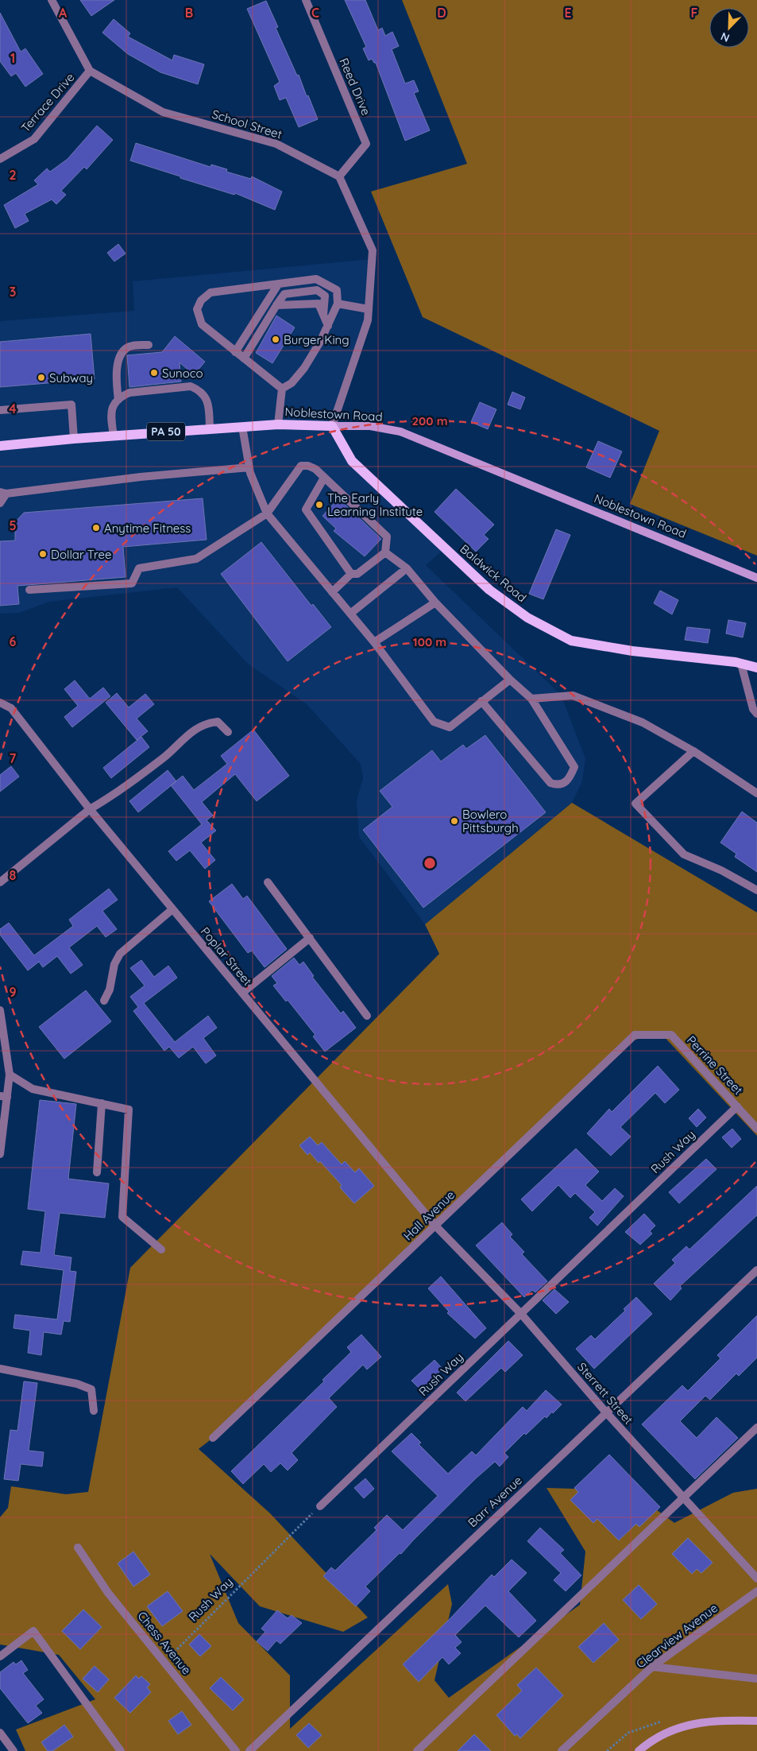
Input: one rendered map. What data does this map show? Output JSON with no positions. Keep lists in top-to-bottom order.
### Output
{
  "streets": {
    "main road": ["Noblestown Road", "PA 50", "Baldwick Road"],
    "street": [
      "Reed Drive",
      "Terrace Drive",
      "School Street",
      "Poplar Street",
      "Perrine Street",
      "Rush Way",
      "Hall Avenue",
      "Sterrett Street",
      "Barr Avenue",
      "Clearview Avenue",
      "Chess Avenue"
    ]
  },
  "crossings": [
    ["Reed Drive", "School Street"],
    ["Terrace Drive", "School Street"],
    ["Noblestown Road", "Baldwick Road"],
    ["Poplar Street", "Hall Avenue"],
    ["Poplar Street", "Sterrett Street"],
    ["Perrine Street", "Rush Way"],
    ["Perrine Street", "Hall Avenue"],
    ["Rush Way", "Sterrett Street"],
    ["Rush Way", "Chess Avenue"],
    ["Hall Avenue", "Sterrett Street"],
    ["Sterrett Street", "Barr Avenue"]
  ],
  "places": [
    "Burger King",
    "Sunoco",
    "Subway",
    "The Early Learning Institute",
    "Anytime Fitness",
    "Dollar Tree",
    "Bowlero Pittsburgh"
  ],
  "north": "bottom left",
  "grid": {
    "columns": [
      "A",
      "B",
      "C",
      "D",
      "E",
      "F"
    ],
    "rows": [
      "1",
      "2",
      "3",
      "4",
      "5",
      "6",
      "7",
      "8",
      "9"
    ]
  },
  "rings": ["200 m", "100 m"]
}
